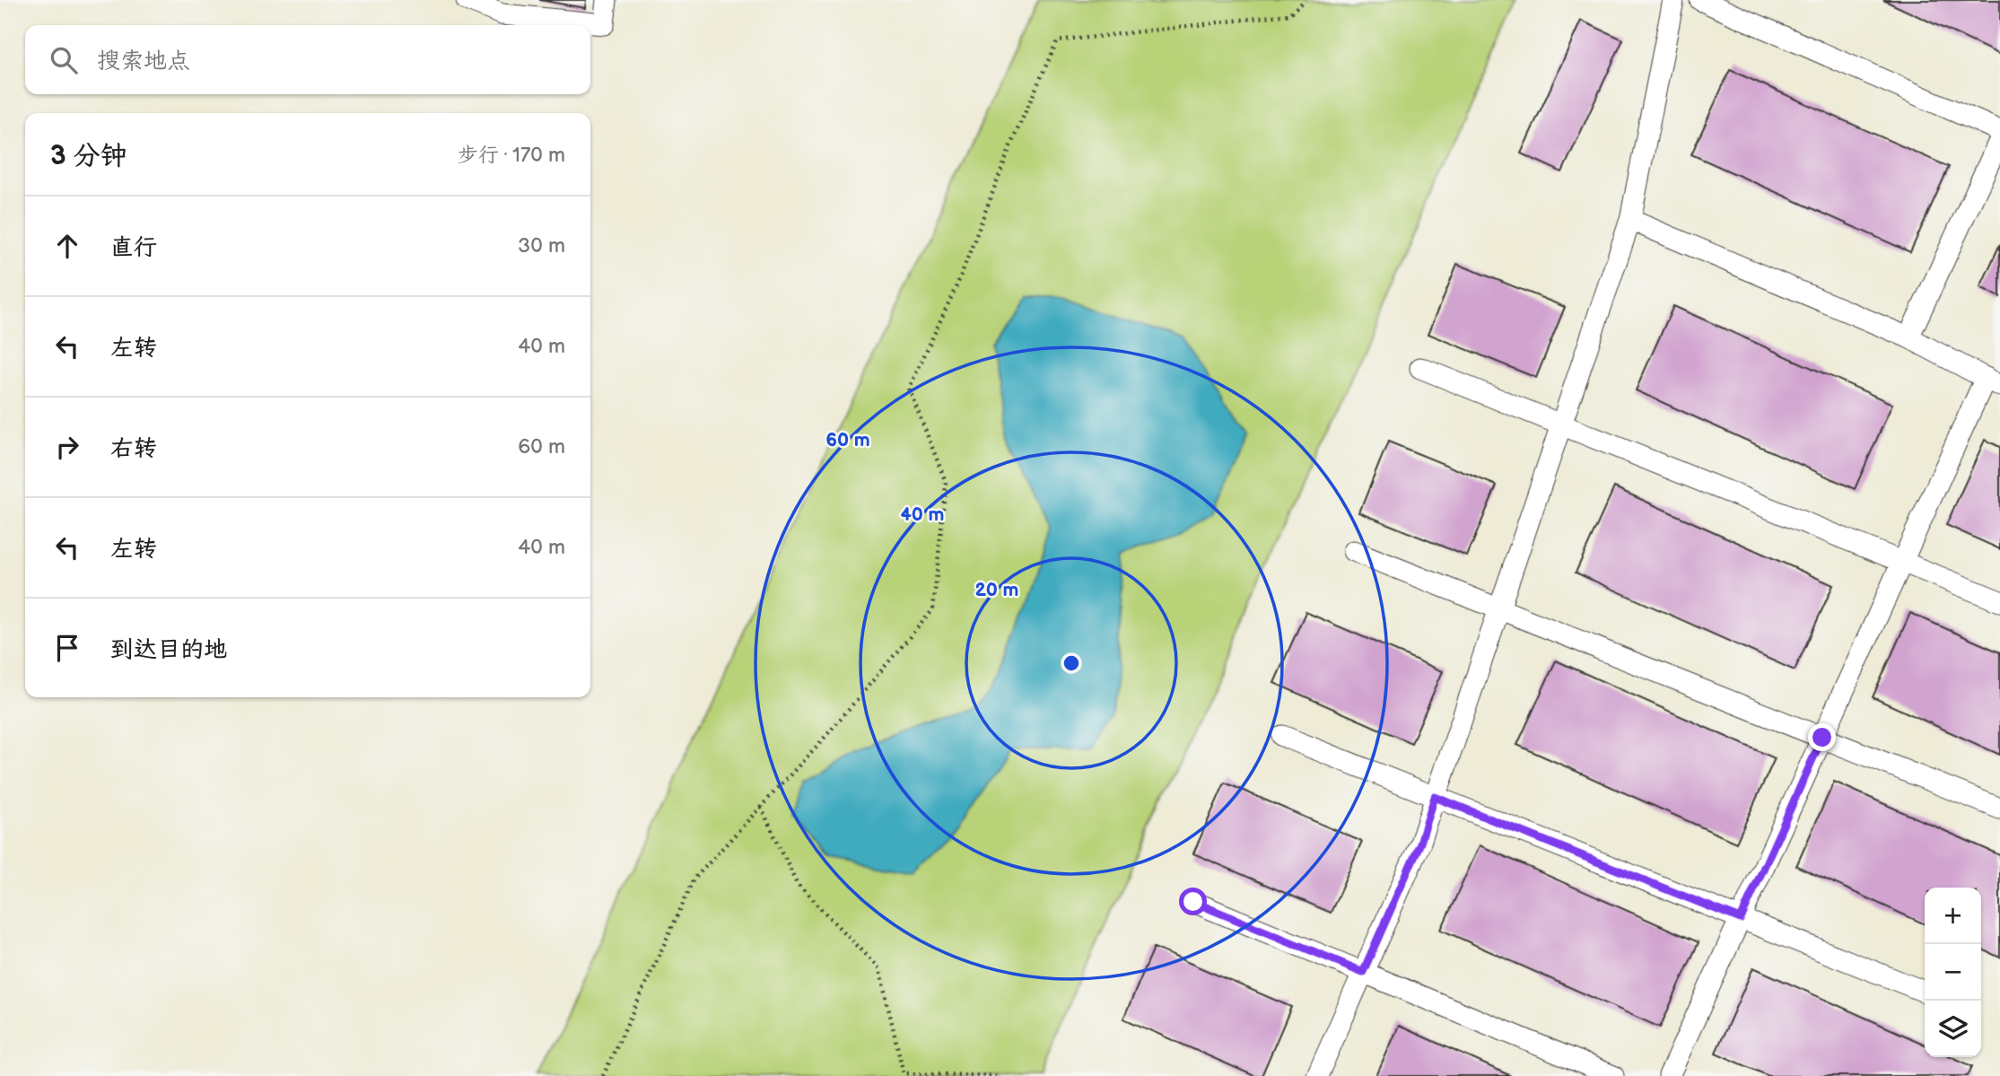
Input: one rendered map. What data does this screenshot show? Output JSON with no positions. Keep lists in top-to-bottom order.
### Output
{
  "page": {
    "search": "搜索地点",
    "heading": ["3 分钟", "步行 · 170 m"],
    "list": [
      ["直行", "30 m"],
      ["左转", "40 m"],
      ["右转", "60 m"],
      ["左转", "40 m"],
      "到达目的地"
    ],
    "map_buttons": ["+", "−"]
  },
  "rings": ["60 m", "40 m", "20 m"]
}
